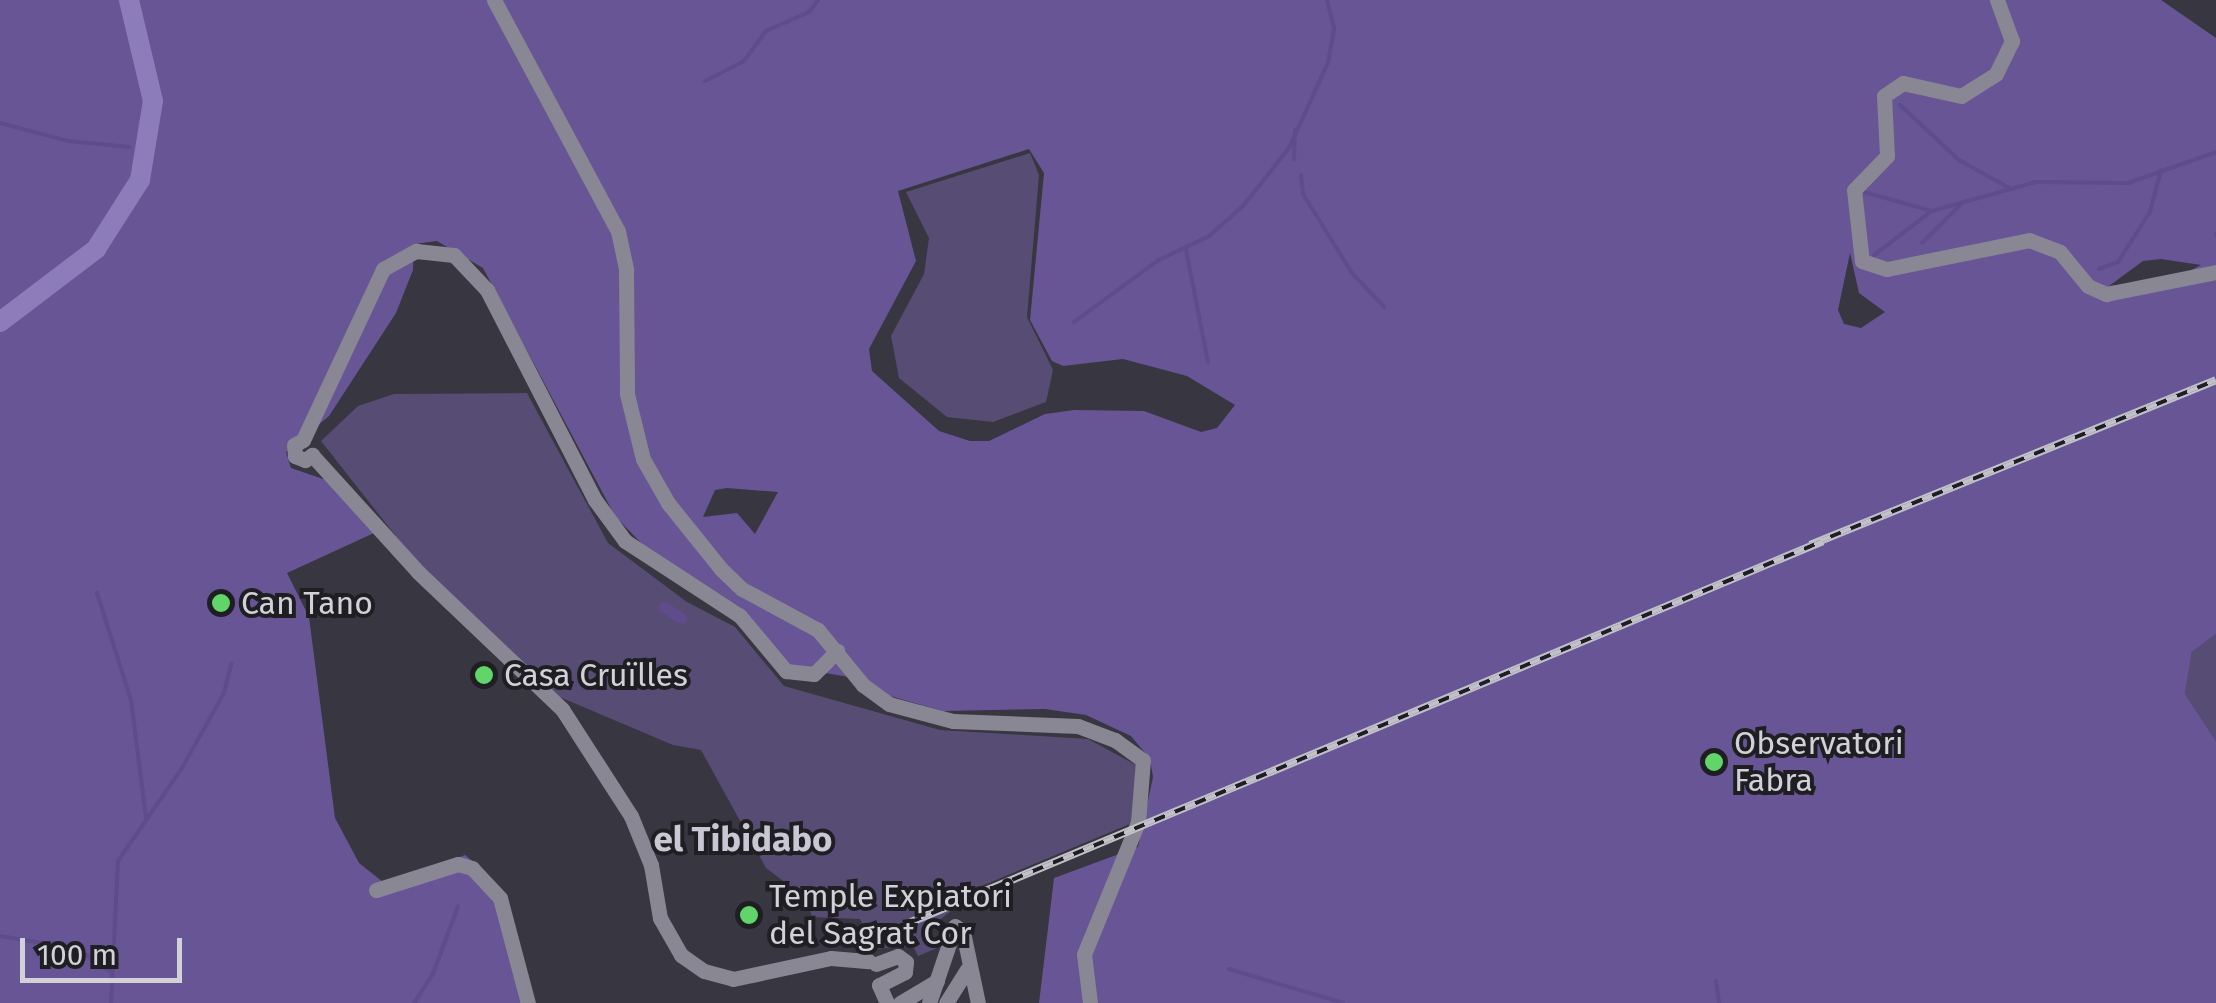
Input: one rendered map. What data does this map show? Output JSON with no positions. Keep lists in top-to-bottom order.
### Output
{
  "districts": ["el Tibidabo"],
  "places": [
    "Can Tano",
    "Casa Cruïlles",
    "Observatori Fabra",
    "Temple Expiatori del Sagrat Cor"
  ],
  "scale_bar": "100 m"
}
